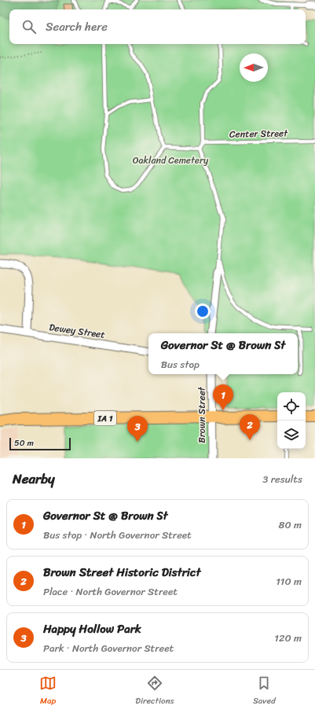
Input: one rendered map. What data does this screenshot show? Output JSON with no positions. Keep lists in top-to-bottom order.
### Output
{
  "streets": {
    "main road": ["IA 1"],
    "street": ["Dewey Street", "Brown Street"],
    "lane": ["Center Street"]
  },
  "crossings": [
    ["Brown Street", "IA 1"]
  ],
  "parks": ["Oakland Cemetery"],
  "scale_bar": "50 m",
  "north": "left",
  "page": {
    "search": "Search here",
    "popup": ["Governor St @ Brown St", "Bus stop"],
    "pins": ["1", "2", "3"],
    "scale": "50 m",
    "heading": ["Nearby", "3 results"],
    "list": [
      {
        "mark": "1",
        "name": "Governor St @ Brown St",
        "note": "Bus stop · North Governor Street",
        "value": "80 m"
      },
      {
        "mark": "2",
        "name": "Brown Street Historic District",
        "note": "Place · North Governor Street",
        "value": "110 m"
      },
      {
        "mark": "3",
        "name": "Happy Hollow Park",
        "note": "Park · North Governor Street",
        "value": "120 m"
      }
    ],
    "nav": ["Map", "Directions", "Saved"]
  }
}
